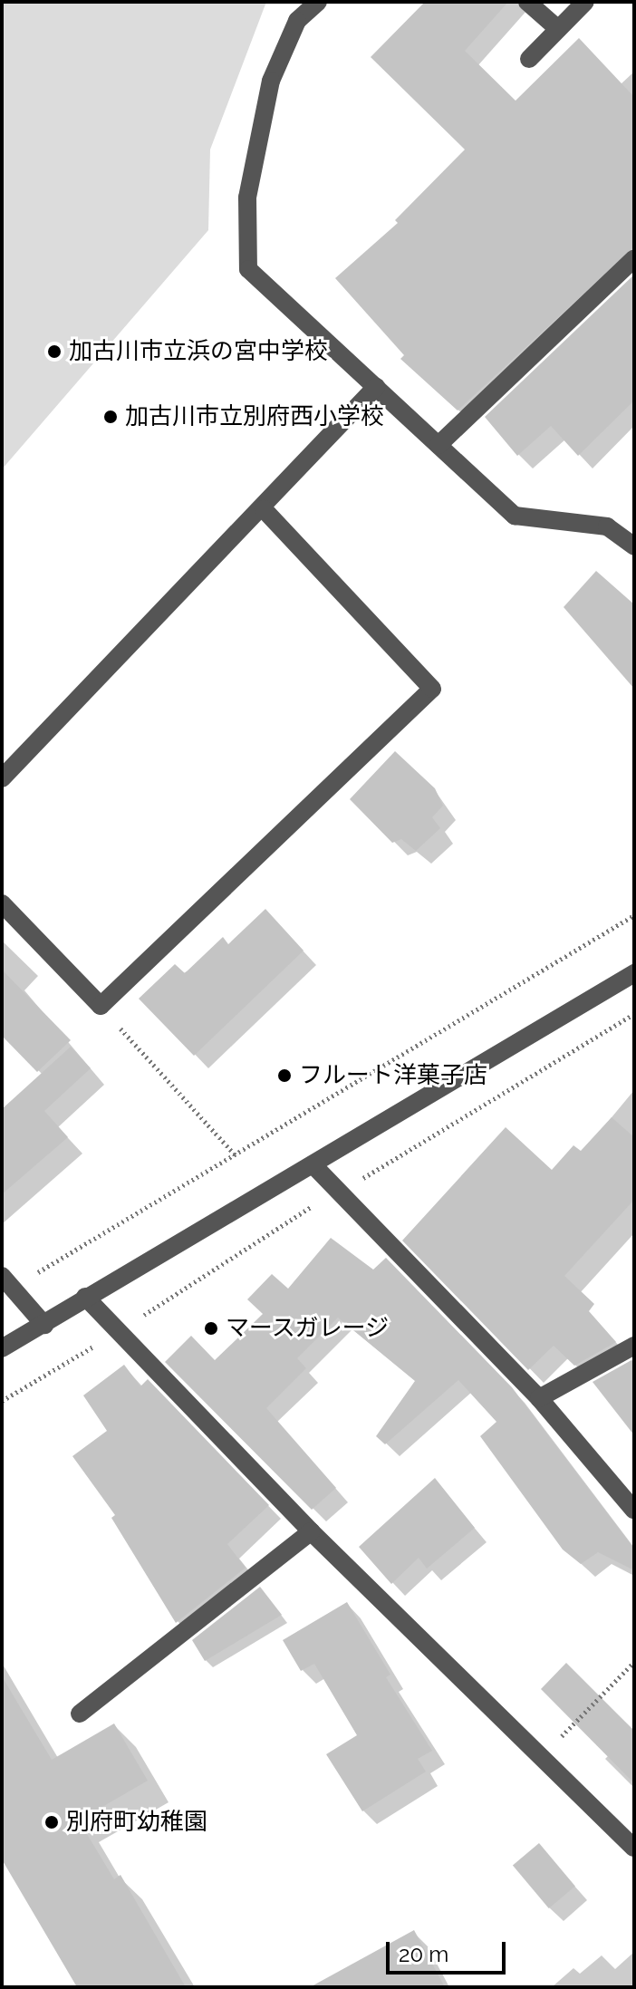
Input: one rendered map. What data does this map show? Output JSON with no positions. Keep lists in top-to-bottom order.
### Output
{
  "places": [
    "加古川市立浜の宮中学校",
    "加古川市立別府西小学校",
    "フルート洋菓子店",
    "マースガレージ",
    "別府町幼稚園"
  ],
  "scale_bar": "20 m"
}
